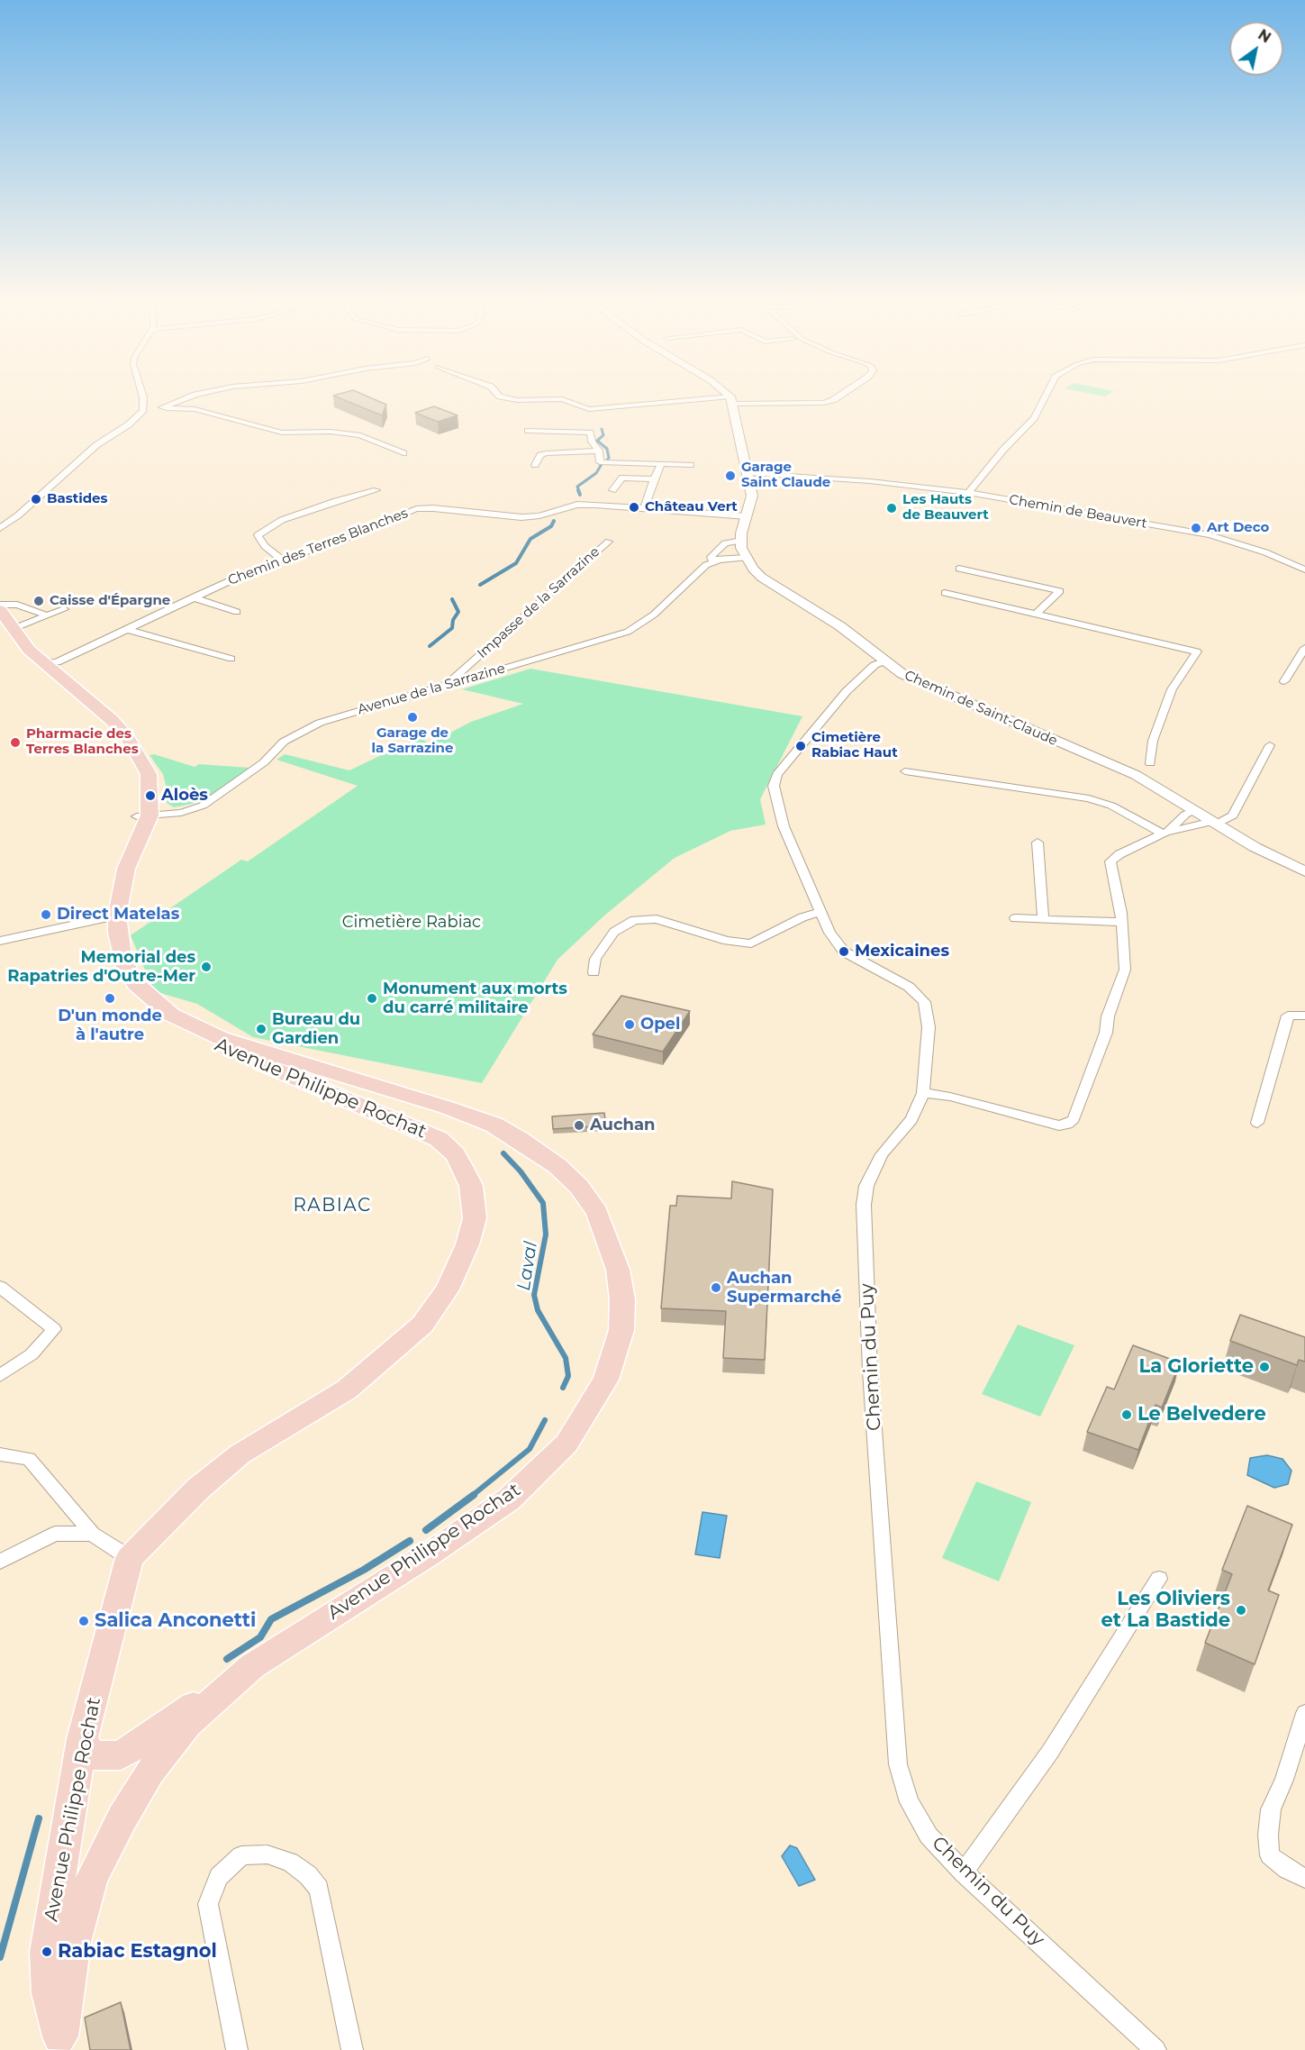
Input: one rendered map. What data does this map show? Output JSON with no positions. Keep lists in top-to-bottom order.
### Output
{
  "streets": {
    "main road": ["Avenue Philippe Rochat"],
    "street": [
      "Chemin de Beauvert",
      "Chemin des Terres Blanches",
      "Impasse de la Sarrazine",
      "Avenue de la Sarrazine",
      "Chemin de Saint-Claude",
      "Chemin du Puy"
    ]
  },
  "crossings": [
    ["Chemin de Beauvert", "Chemin de Saint-Claude"],
    ["Chemin des Terres Blanches", "Chemin de Saint-Claude"],
    ["Impasse de la Sarrazine", "Avenue de la Sarrazine"],
    ["Avenue de la Sarrazine", "Chemin de Saint-Claude"],
    ["Avenue de la Sarrazine", "Avenue Philippe Rochat"],
    ["Chemin de Saint-Claude", "Chemin du Puy"]
  ],
  "districts": ["RABIAC"],
  "water": ["Laval"],
  "parks": ["Cimetière Rabiac"],
  "places": [
    "Garage Saint Claude",
    "Bastides",
    "Château Vert",
    "Les Hauts de Beauvert",
    "Art Deco",
    "Caisse d'Épargne",
    "Garage de la Sarrazine",
    "Pharmacie des Terres Blanches",
    "Cimetière Rabiac Haut",
    "Aloès",
    "Direct Matelas",
    "Mexicaines",
    "Memorial des Rapatries d'Outre-Mer",
    "D'un monde à l'autre",
    "Monument aux morts du carré militaire",
    "Opel",
    "Bureau du Gardien",
    "Auchan",
    "Auchan Supermarché",
    "La Gloriette",
    "Le Belvedere",
    "Les Oliviers et La Bastide",
    "Salica Anconetti",
    "Rabiac Estagnol"
  ],
  "north": "top right"
}
